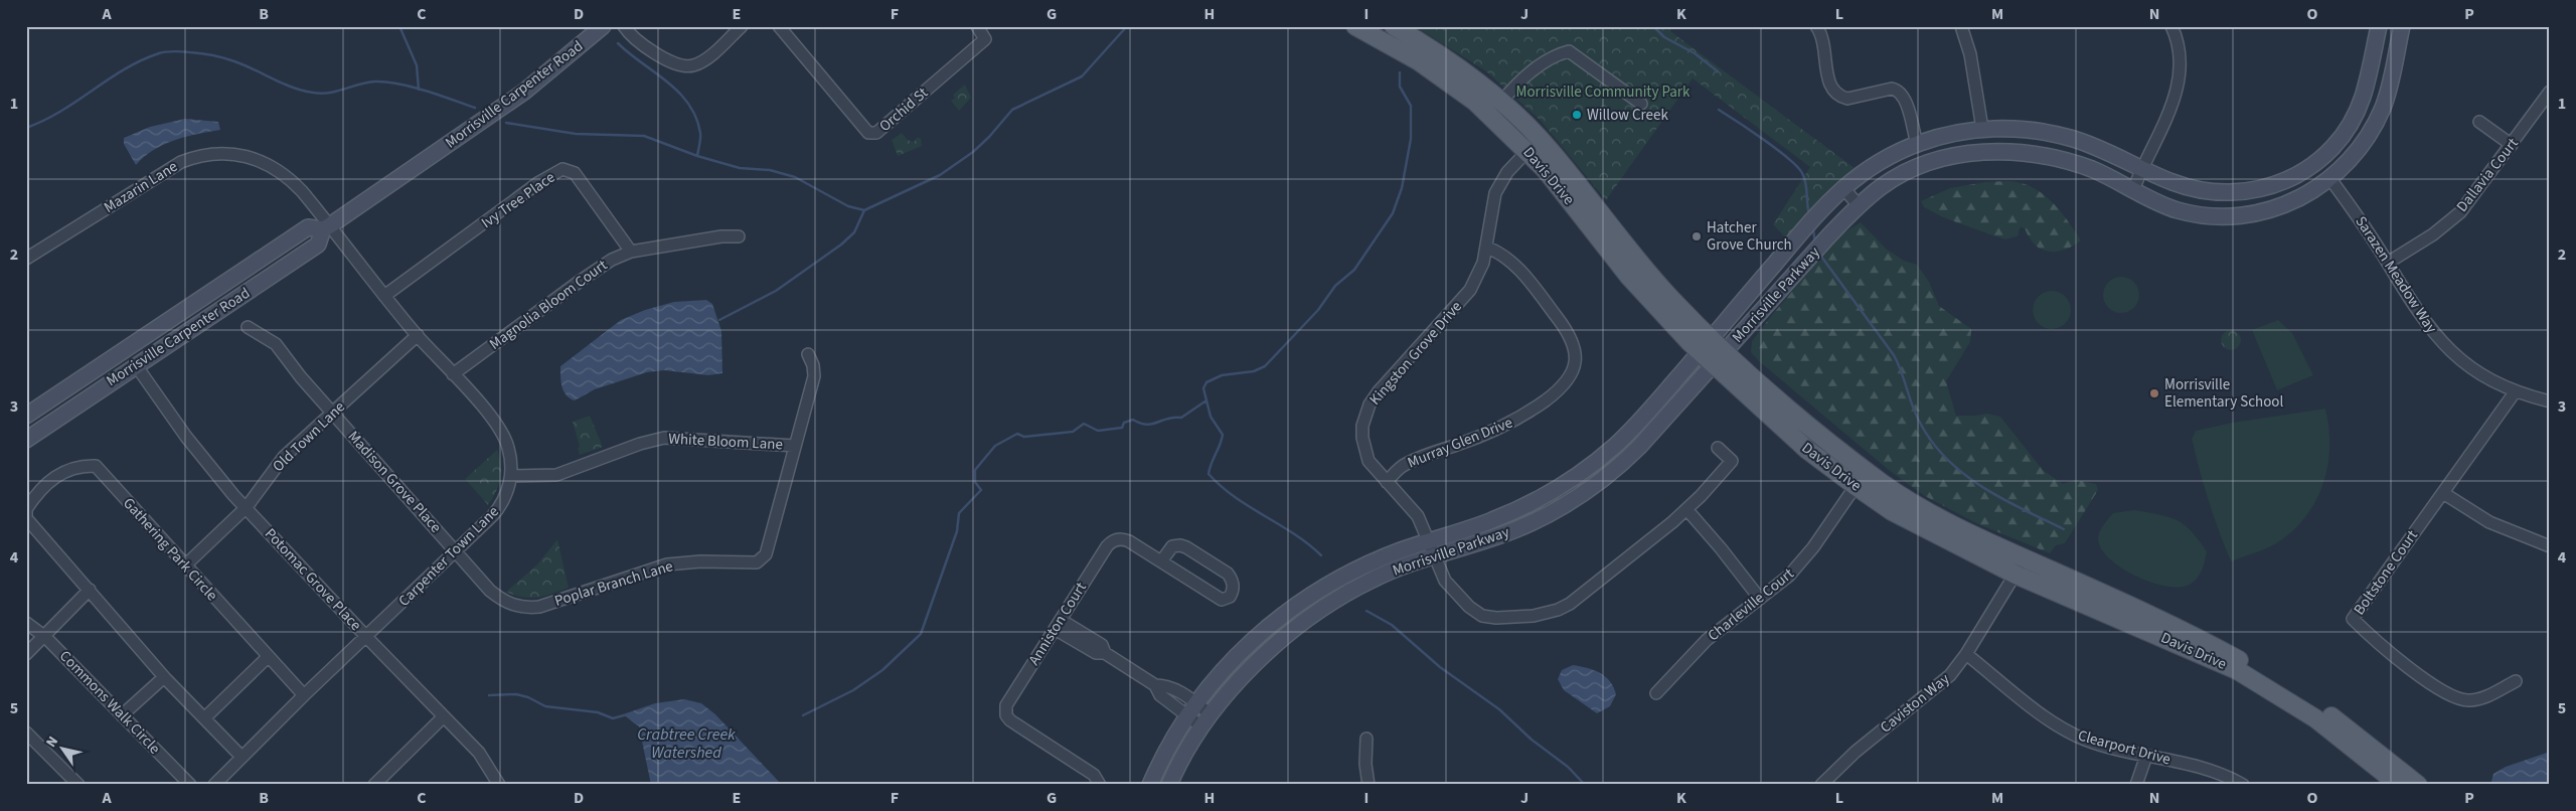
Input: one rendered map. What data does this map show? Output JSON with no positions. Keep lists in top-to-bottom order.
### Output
{
  "streets": {
    "main road": ["Morrisville Carpenter Road", "Davis Drive", "Morrisville Parkway"],
    "street": [
      "Orchid St",
      "Dallavia Court",
      "Mazarin Lane",
      "Ivy Tree Place",
      "Sarazen Meadow Way",
      "Magnolia Bloom Court",
      "Kingston Grove Drive",
      "Old Town Lane",
      "White Bloom Lane",
      "Murray Glen Drive",
      "Madison Grove Place",
      "Gathering Park Circle",
      "Carpenter Town Lane",
      "Boltstone Court",
      "Potomac Grove Place",
      "Poplar Branch Lane",
      "Charleville Court",
      "Anniston Court",
      "Commons Walk Circle",
      "Caviston Way",
      "Clearport Drive"
    ]
  },
  "crossings": [
    ["Morrisville Carpenter Road", "Mazarin Lane"],
    ["Morrisville Carpenter Road", "Carpenter Town Lane"],
    ["Morrisville Carpenter Road", "Potomac Grove Place"],
    ["Dallavia Court", "Sarazen Meadow Way"],
    ["Davis Drive", "Morrisville Parkway"],
    ["Davis Drive", "Kingston Grove Drive"],
    ["Davis Drive", "Charleville Court"],
    ["Davis Drive", "Caviston Way"],
    ["Mazarin Lane", "Carpenter Town Lane"],
    ["Ivy Tree Place", "Magnolia Bloom Court"],
    ["Ivy Tree Place", "Carpenter Town Lane"],
    ["Sarazen Meadow Way", "Morrisville Parkway"],
    ["Sarazen Meadow Way", "Boltstone Court"],
    ["Morrisville Parkway", "Kingston Grove Drive"],
    ["Magnolia Bloom Court", "Carpenter Town Lane"],
    ["Kingston Grove Drive", "Murray Glen Drive"],
    ["Old Town Lane", "Madison Grove Place"],
    ["Old Town Lane", "Gathering Park Circle"],
    ["Old Town Lane", "Carpenter Town Lane"],
    ["Old Town Lane", "Potomac Grove Place"],
    ["White Bloom Lane", "Carpenter Town Lane"],
    ["White Bloom Lane", "Poplar Branch Lane"],
    ["Madison Grove Place", "Carpenter Town Lane"],
    ["Madison Grove Place", "Poplar Branch Lane"],
    ["Gathering Park Circle", "Carpenter Town Lane"],
    ["Carpenter Town Lane", "Potomac Grove Place"],
    ["Carpenter Town Lane", "Poplar Branch Lane"],
    ["Caviston Way", "Clearport Drive"]
  ],
  "water": ["Crabtree Creek Watershed"],
  "parks": ["Morrisville Community Park"],
  "places": ["Willow Creek", "Hatcher Grove Church", "Morrisville Elementary School"],
  "north": "top left",
  "grid": {
    "columns": [
      "A",
      "B",
      "C",
      "D",
      "E",
      "F",
      "G",
      "H",
      "I",
      "J",
      "K",
      "L",
      "M",
      "N",
      "O",
      "P"
    ],
    "rows": [
      "1",
      "2",
      "3",
      "4",
      "5"
    ]
  }
}
